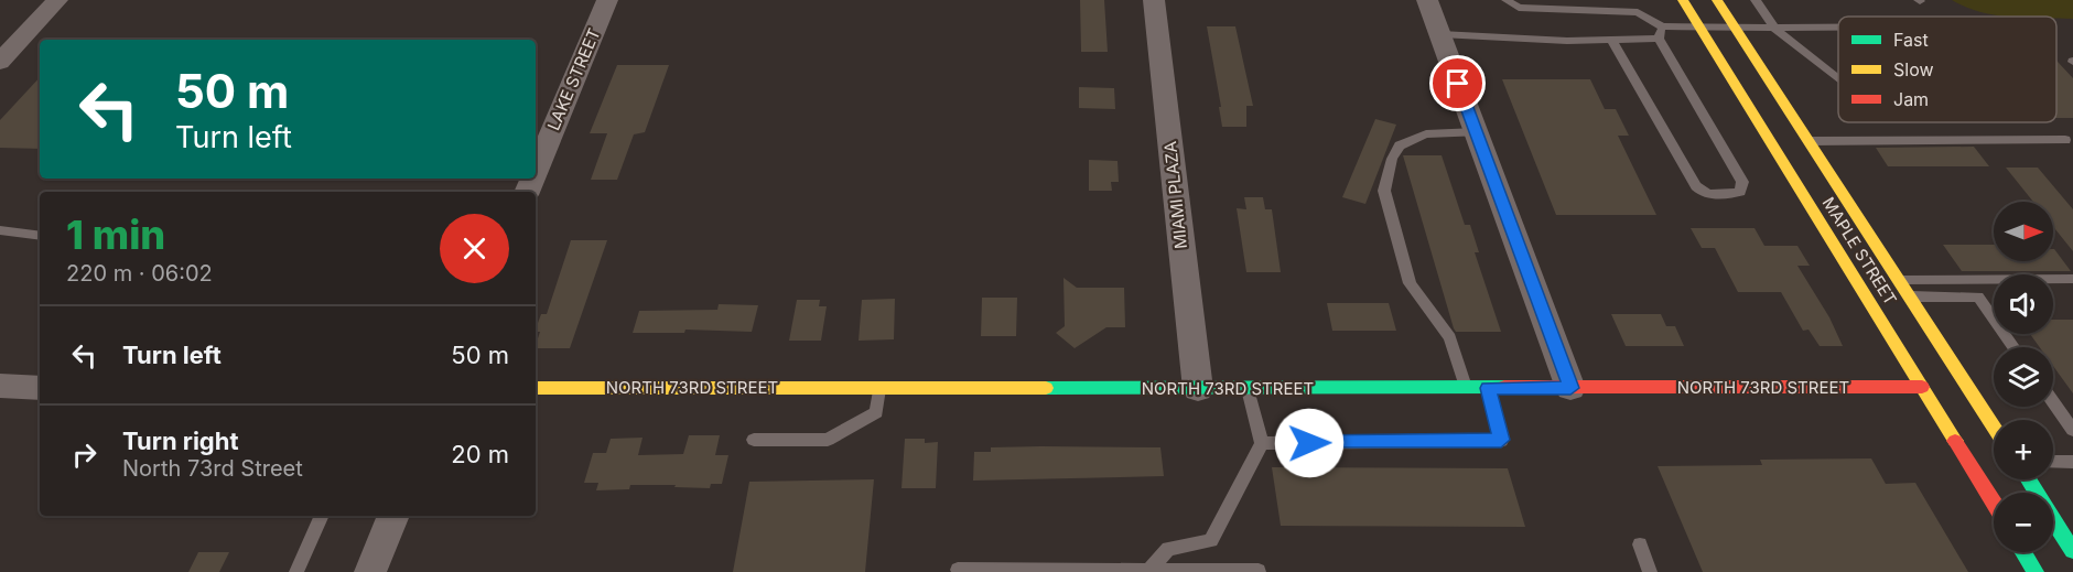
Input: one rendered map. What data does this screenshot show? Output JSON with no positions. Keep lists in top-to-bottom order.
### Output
{
  "streets": {
    "main road": ["MAPLE STREET", "NORTH 73RD STREET"],
    "street": ["LAKE STREET", "MIAMI PLAZA"]
  },
  "crossings": [
    ["MIAMI PLAZA", "NORTH 73RD STREET"],
    ["MAPLE STREET", "NORTH 73RD STREET"]
  ],
  "legend": ["Fast", "Slow", "Jam"],
  "north": "right",
  "page": {
    "turn": ["50 m", "Turn left"],
    "heading": ["1 min", "220 m · 06:02"],
    "map_buttons": ["+", "−"],
    "list": [
      {
        "name": "Turn left",
        "value": "50 m"
      },
      {
        "name": "Turn right",
        "note": "North 73rd Street",
        "value": "20 m"
      }
    ]
  }
}
